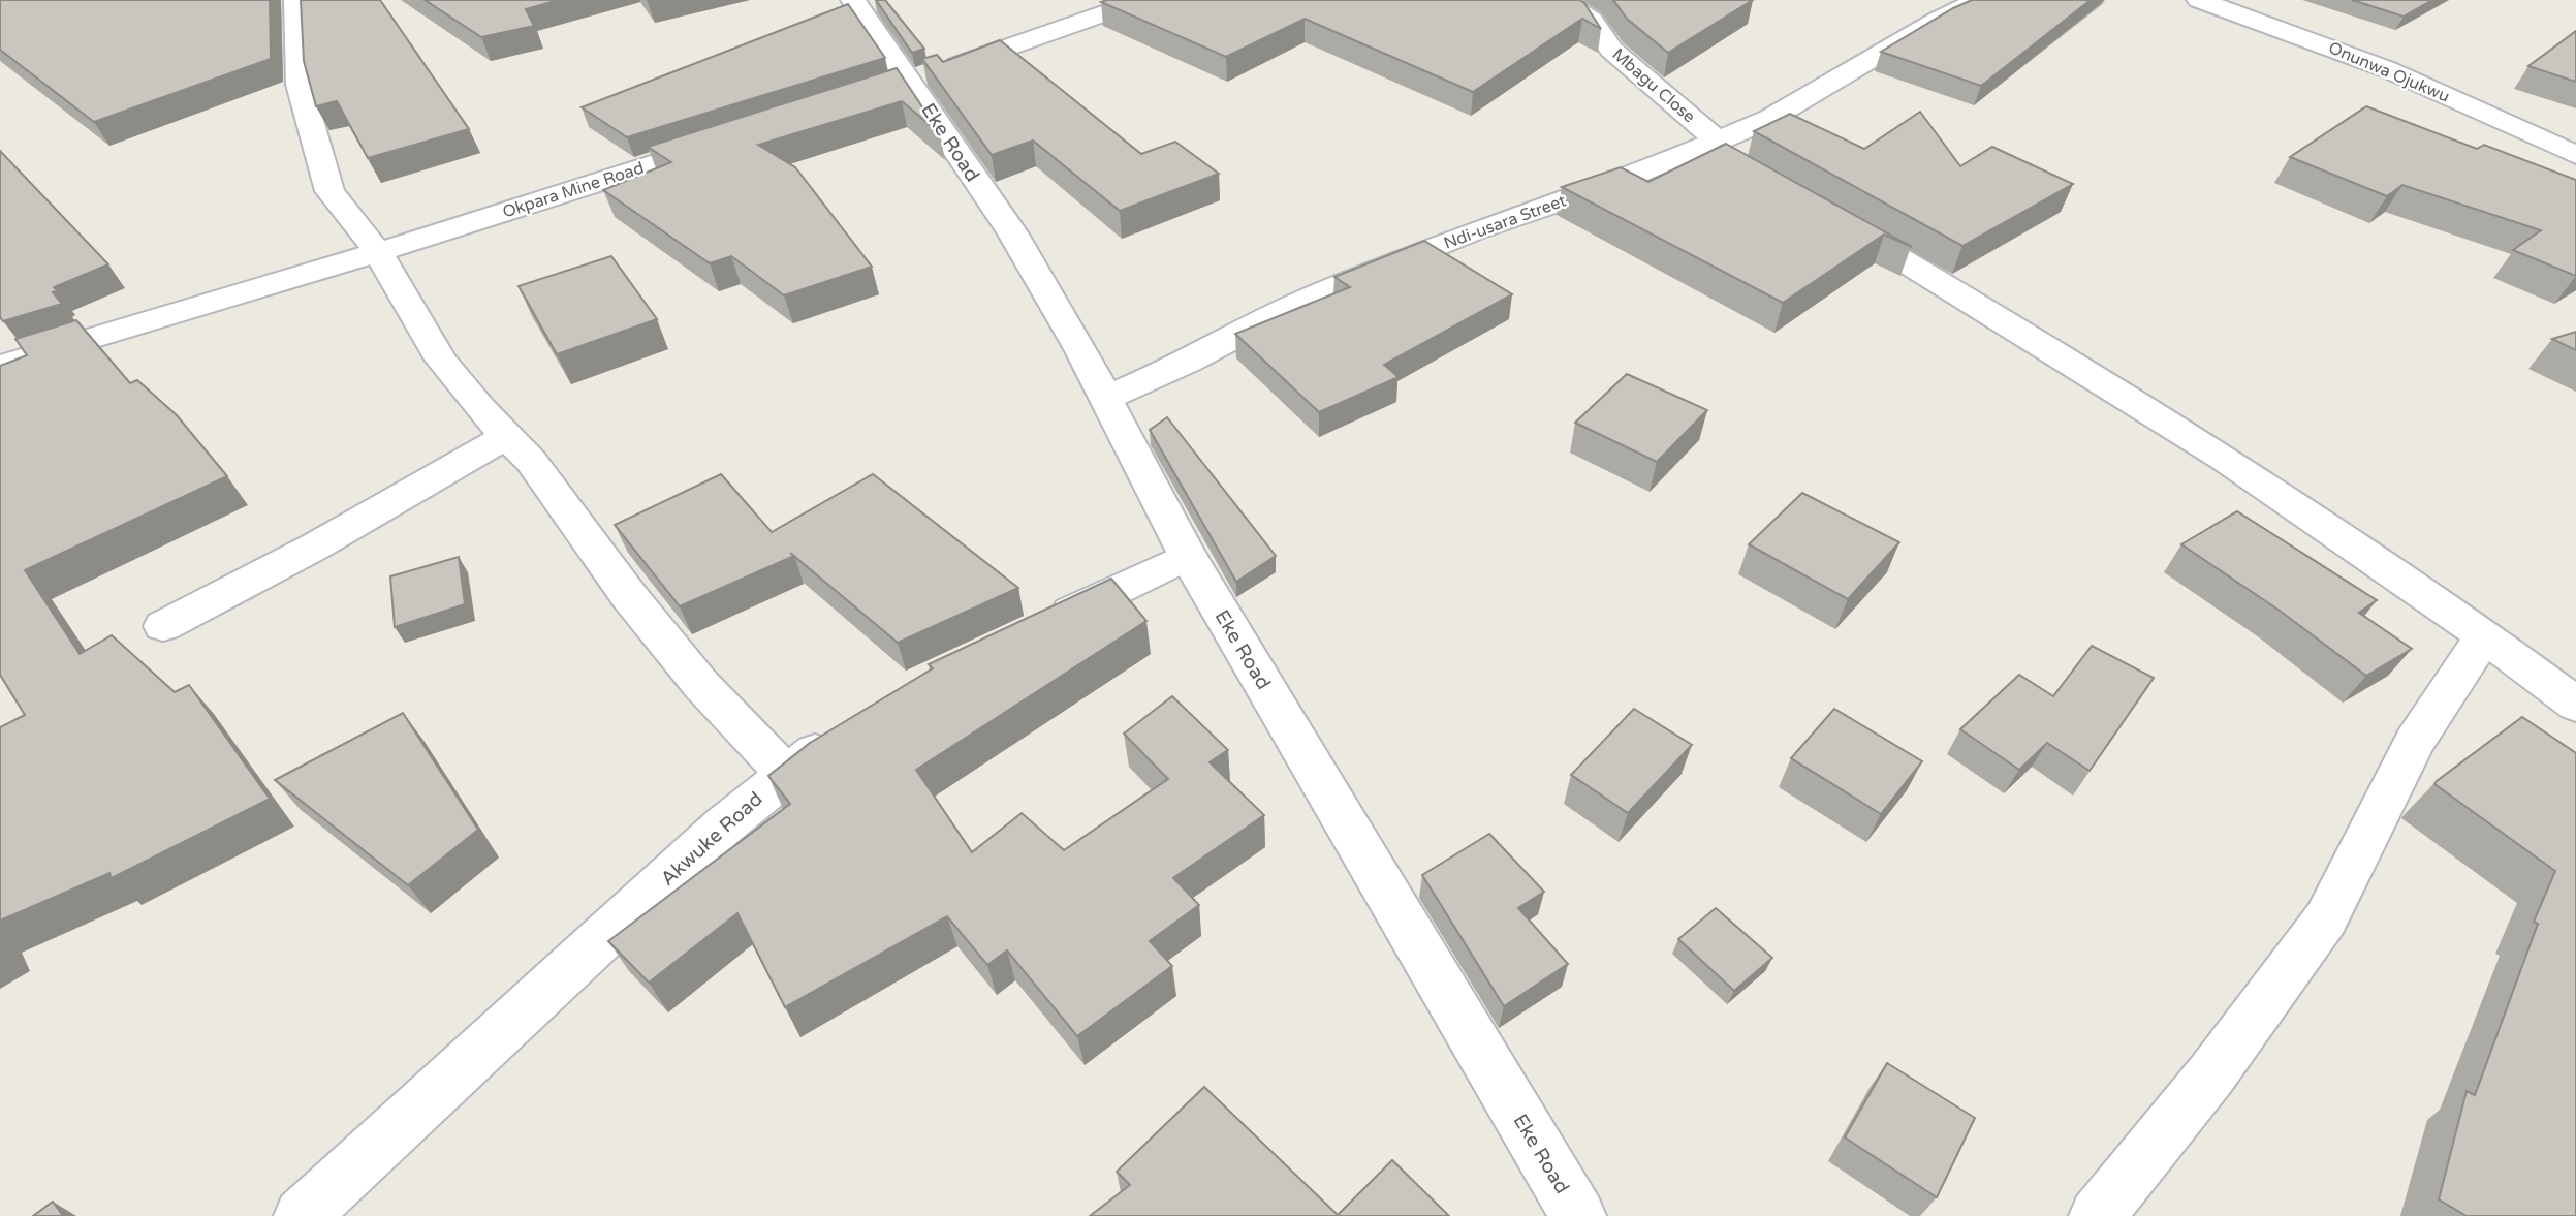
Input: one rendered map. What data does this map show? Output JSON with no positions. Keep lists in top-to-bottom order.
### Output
{
  "streets": {
    "street": [
      "Onunwa Ojukwu",
      "Mbagu Close",
      "Eke Road",
      "Okpara Mine Road",
      "Ndi-usara Street",
      "Akwuke Road"
    ]
  },
  "crossings": [
    ["Mbagu Close", "Ndi-usara Street"],
    ["Eke Road", "Ndi-usara Street"]
  ]
}
